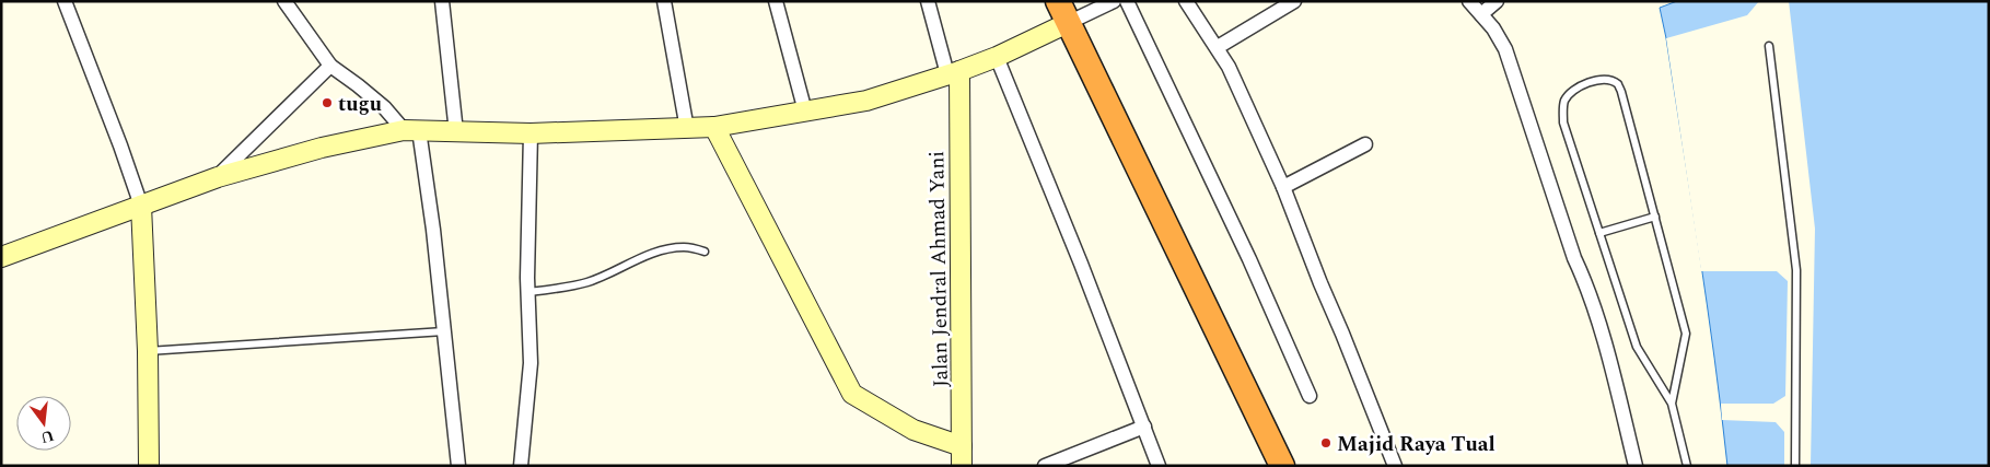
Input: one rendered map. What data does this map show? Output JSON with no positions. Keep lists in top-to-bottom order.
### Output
{
  "streets": {
    "street": ["Jalan Jendral Ahmad Yani"]
  },
  "places": ["tugu", "Majid Raya Tual"],
  "north": "bottom"
}
